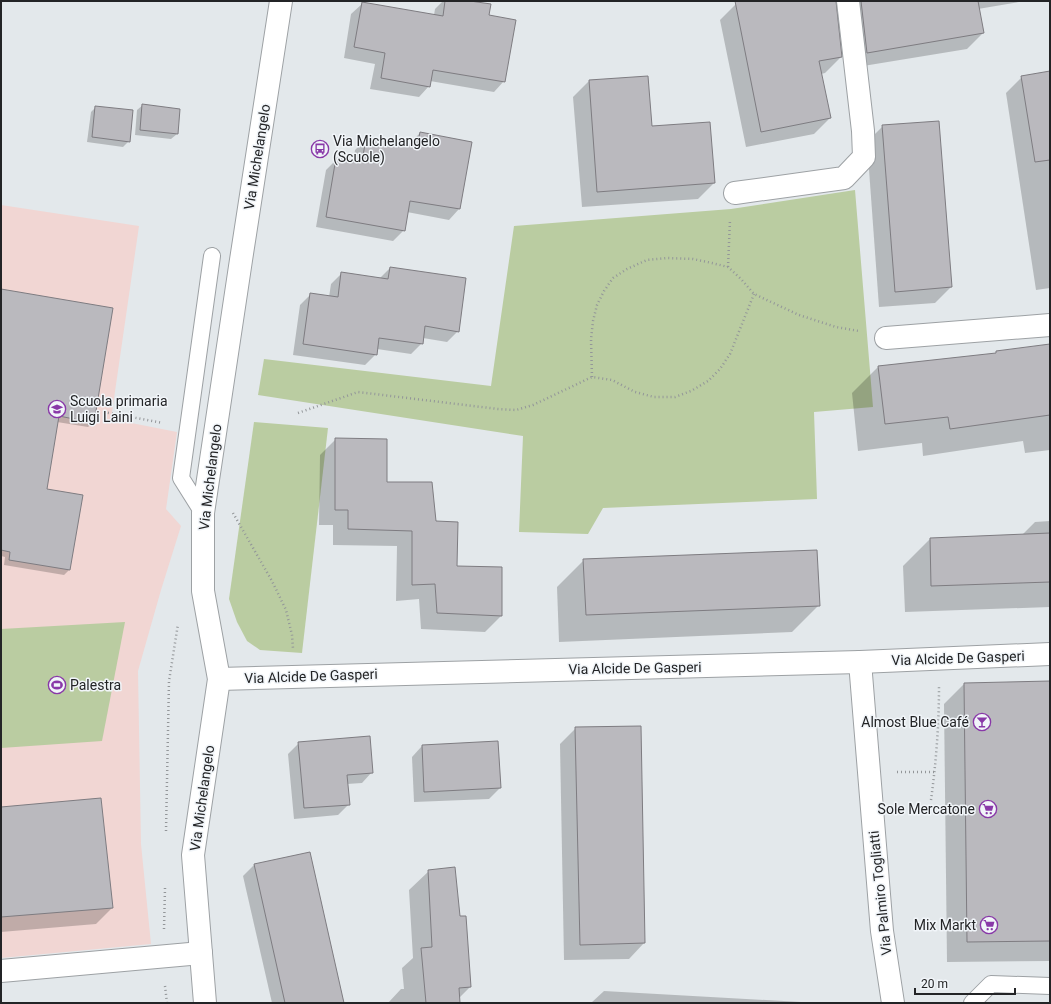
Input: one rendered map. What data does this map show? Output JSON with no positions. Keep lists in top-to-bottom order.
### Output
{
  "streets": {
    "street": ["Via Michelangelo", "Via Alcide De Gasperi", "Via Palmiro Togliatti"]
  },
  "crossings": [
    ["Via Michelangelo", "Via Alcide De Gasperi"],
    ["Via Alcide De Gasperi", "Via Palmiro Togliatti"]
  ],
  "places": {
    "bus stop": ["Via Michelangelo (Scuole)"],
    "school or university": ["Scuola primaria Luigi Laini"],
    "sports": ["Palestra"],
    "bar": ["Almost Blue Café"],
    "supermarket": ["Sole Mercatone", "Mix Markt"]
  },
  "scale_bar": "20 m"
}
